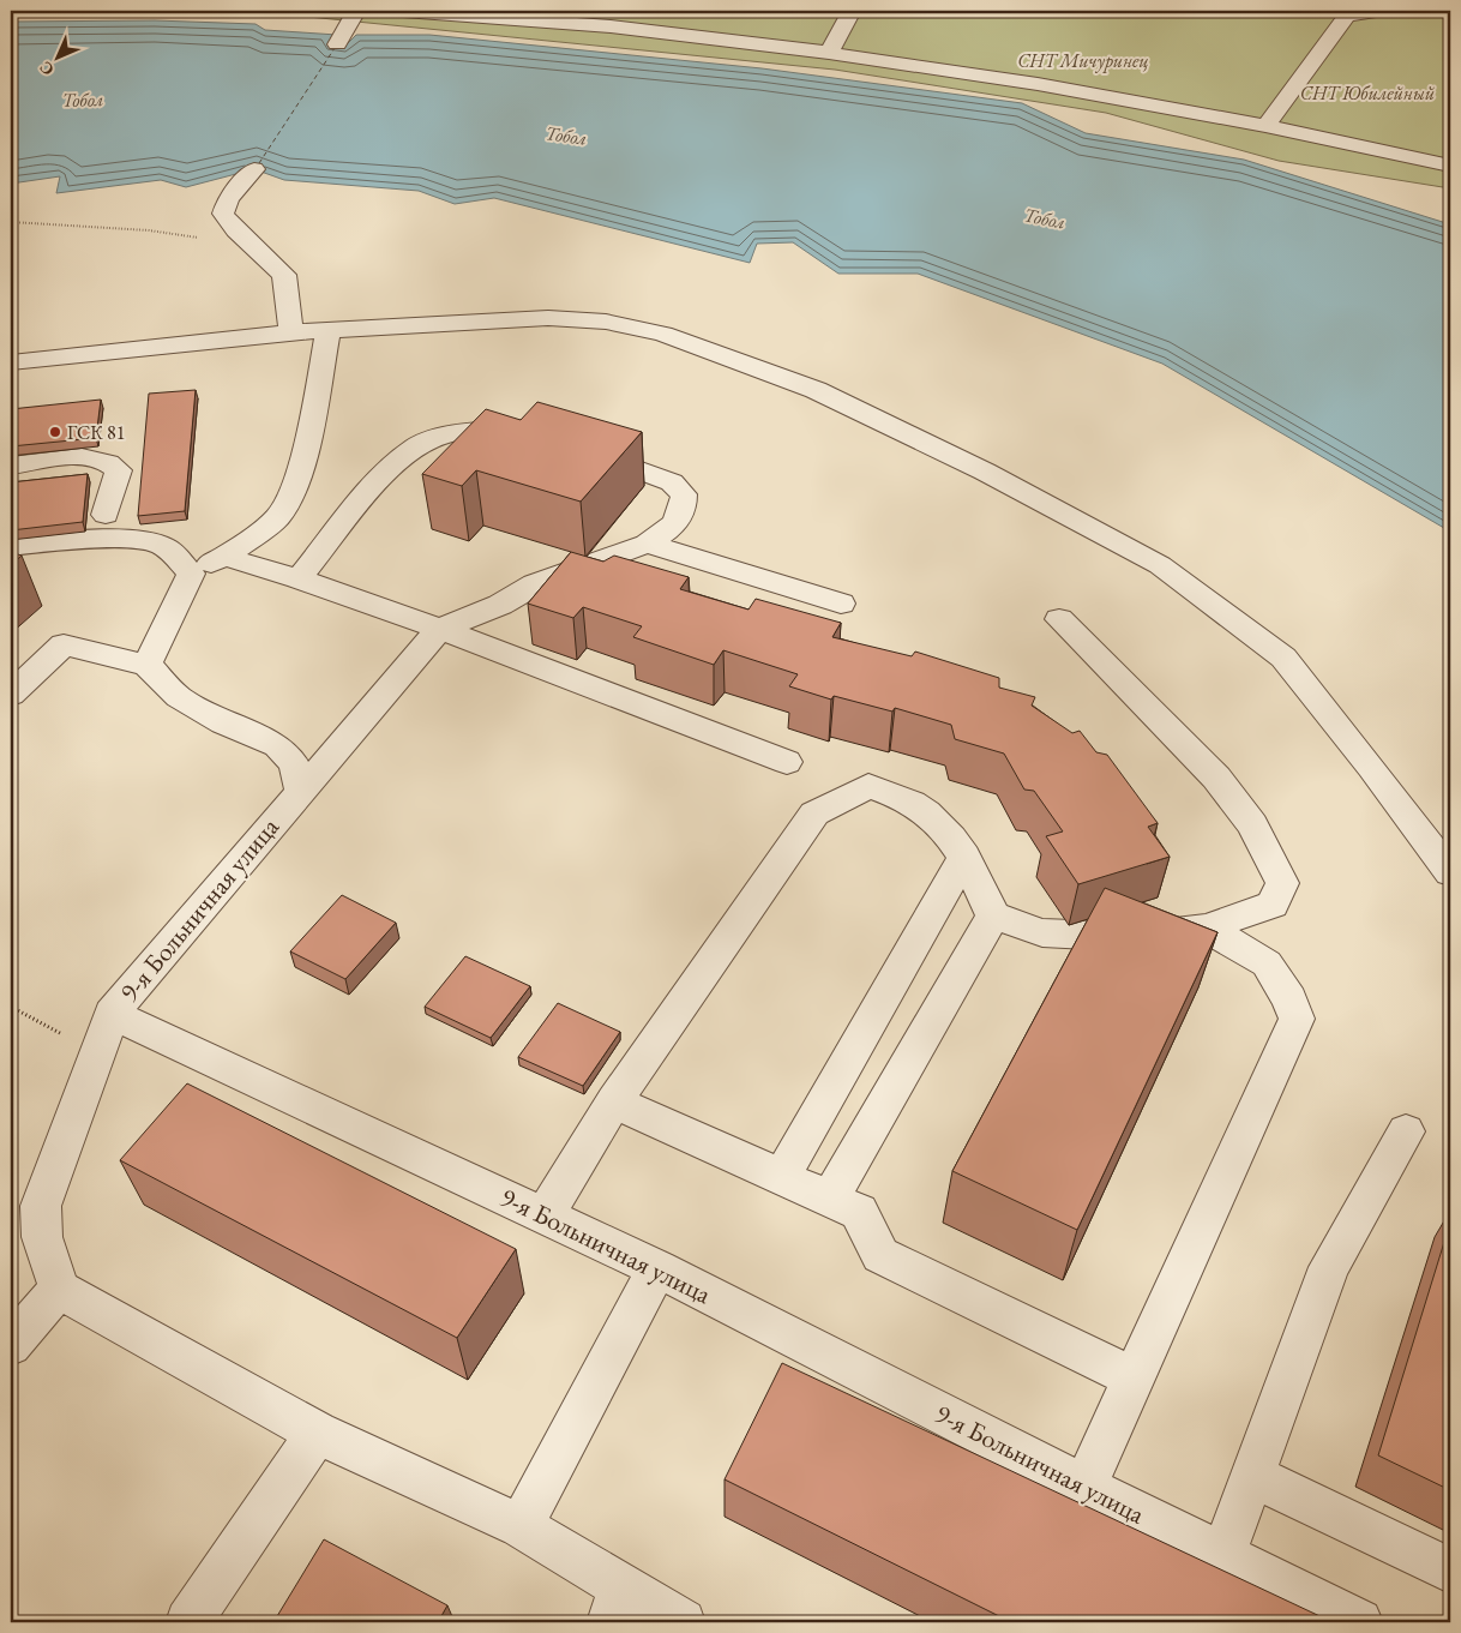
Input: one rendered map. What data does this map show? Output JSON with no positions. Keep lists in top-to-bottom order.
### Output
{
  "streets": {
    "street": ["9-я Больничная улица"]
  },
  "water": ["Тобол"],
  "parks": ["СНТ Мичуринец", "СНТ Юбилейный"],
  "places": ["ГСК 81"],
  "north": "bottom left"
}
